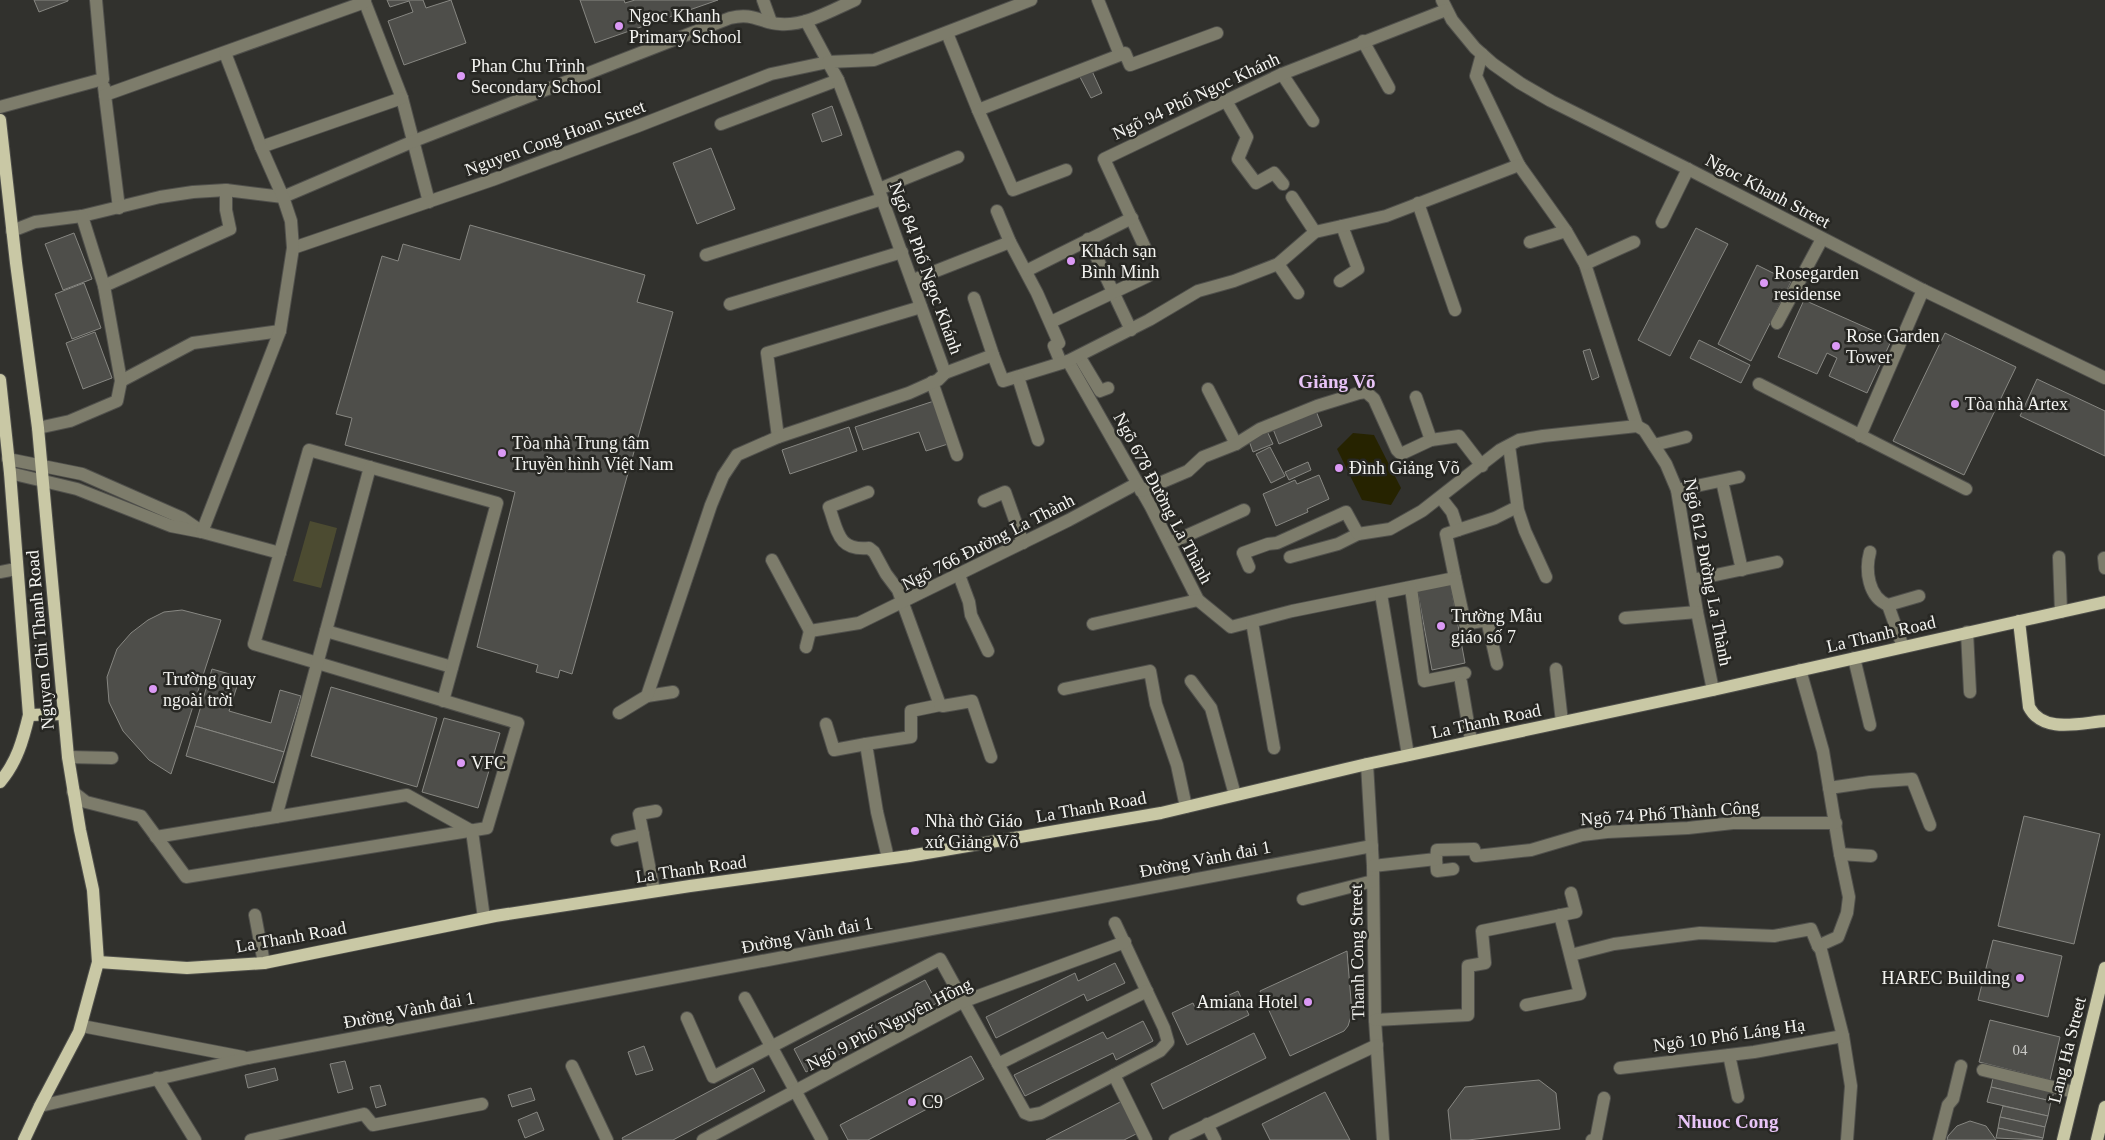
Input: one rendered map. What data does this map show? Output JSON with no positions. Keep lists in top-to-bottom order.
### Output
{
  "streets": {
    "main road": ["La Thanh Road", "Nguyen Chi Thanh Road", "Lang Ha Street"],
    "street": [
      "Ngõ 94 Phố Ngọc Khánh",
      "Nguyen Cong Hoan Street",
      "Ngoc Khanh Street",
      "Ngõ 84 Phố Ngọc Khánh",
      "Ngõ 678 Đường La Thành",
      "Ngõ 766 Đường La Thành",
      "Ngõ 612 Đường La Thành",
      "Ngõ 74 Phố Thành Công",
      "Đường Vành đai 1",
      "Thanh Cong Street",
      "Ngõ 9 Phố Nguyên Hồng",
      "Ngõ 10 Phố Láng Hạ"
    ]
  },
  "crossings": [
    ["Ngõ 94 Phố Ngọc Khánh", "Ngoc Khanh Street"],
    ["Nguyen Cong Hoan Street", "Ngõ 84 Phố Ngọc Khánh"],
    ["Ngõ 678 Đường La Thành", "Ngõ 766 Đường La Thành"],
    ["Ngõ 612 Đường La Thành", "La Thanh Road"],
    ["La Thanh Road", "Nguyen Chi Thanh Road"],
    ["La Thanh Road", "Thanh Cong Street"],
    ["Nguyen Chi Thanh Road", "Đường Vành đai 1"],
    ["Ngõ 74 Phố Thành Công", "Thanh Cong Street"],
    ["Đường Vành đai 1", "Thanh Cong Street"]
  ],
  "districts": ["Giảng Võ", "Nhuoc Cong"],
  "places": [
    "Ngoc Khanh Primary School",
    "Phan Chu Trinh Secondary School",
    "Khách sạn Bình Minh",
    "Rosegarden residense",
    "Rose Garden Tower",
    "Tòa nhà Artex",
    "Tòa nhà Trung tâm Truyền hình Việt Nam",
    "Đình Giảng Võ",
    "Trường Mẫu giáo số 7",
    "Trường quay ngoài trời",
    "VFC",
    "Nhà thờ Giáo xứ Giảng Võ",
    "HAREC Building",
    "Amiana Hotel",
    "C9"
  ],
  "house_numbers": ["04"]
}
